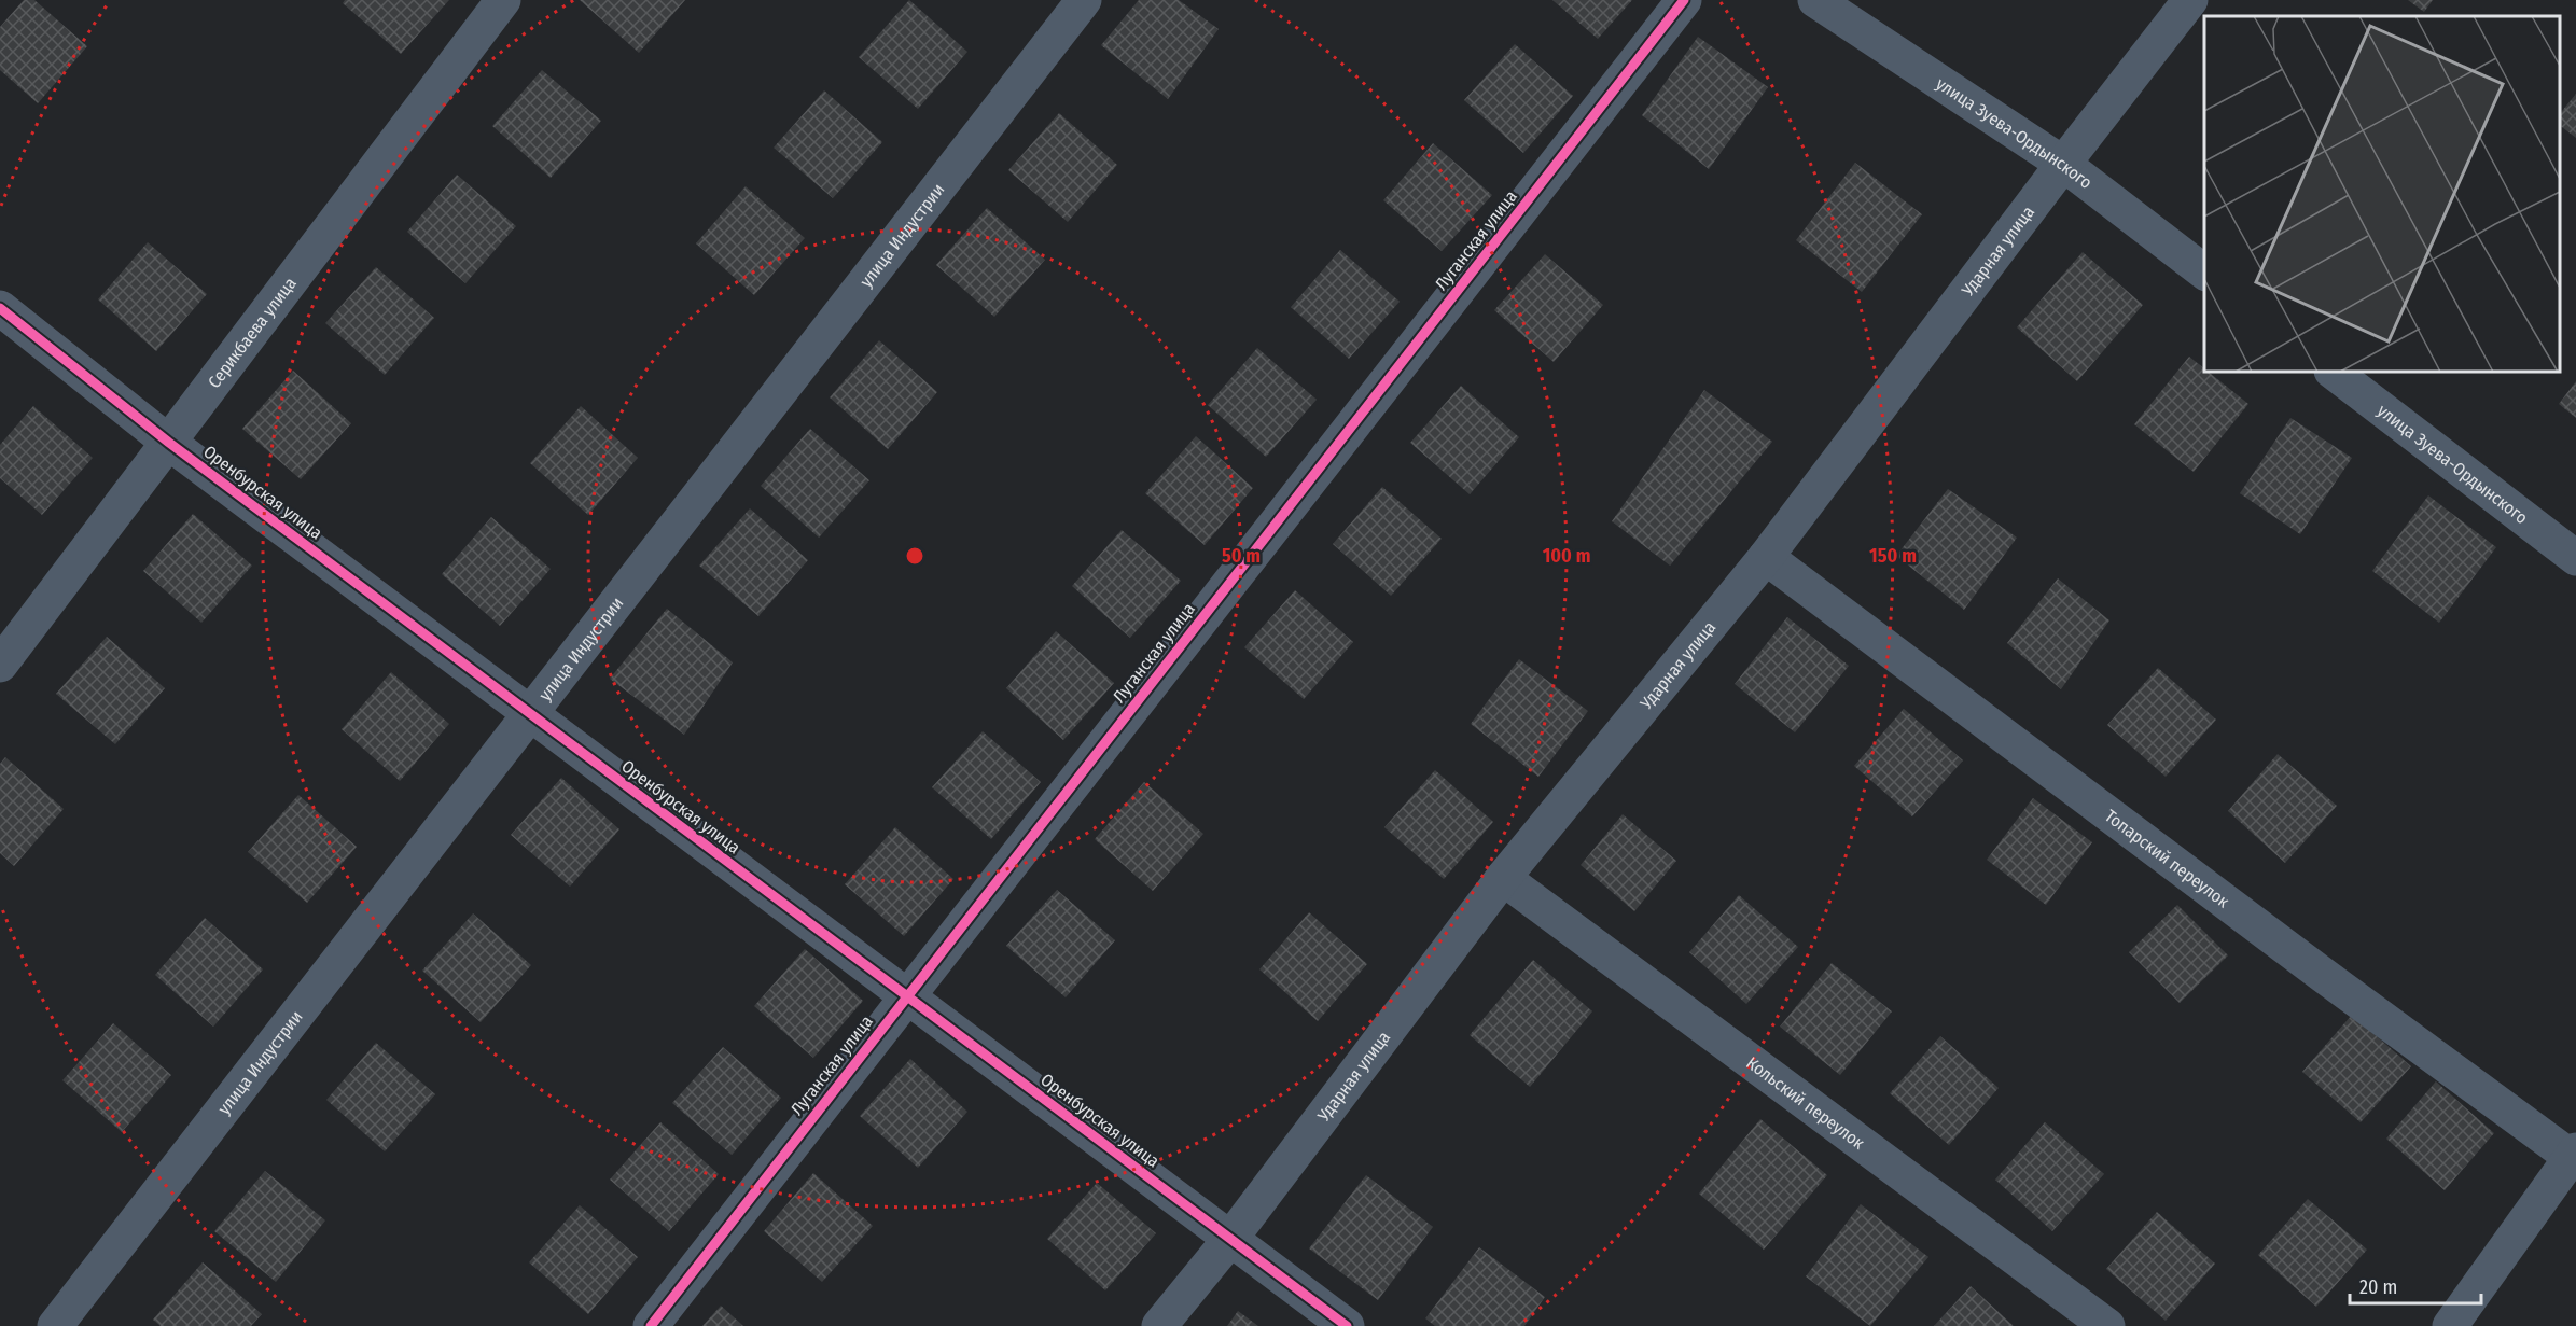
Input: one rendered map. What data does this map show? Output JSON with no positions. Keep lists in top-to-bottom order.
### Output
{
  "streets": {
    "street": [
      "улица Зуева-Ордынского",
      "улица Индустрии",
      "Луганская улица",
      "Ударная улица",
      "Серикбаева улица",
      "Оренбурская улица",
      "Топарский переулок",
      "Кольский переулок"
    ]
  },
  "crossings": [
    ["улица Зуева-Ордынского", "Ударная улица"],
    ["улица Индустрии", "Оренбурская улица"],
    ["Луганская улица", "Оренбурская улица"],
    ["Ударная улица", "Оренбурская улица"],
    ["Ударная улица", "Топарский переулок"],
    ["Ударная улица", "Кольский переулок"],
    ["Серикбаева улица", "Оренбурская улица"]
  ],
  "scale_bar": "20 m",
  "rings": ["50 m", "100 m", "150 m"]
}
